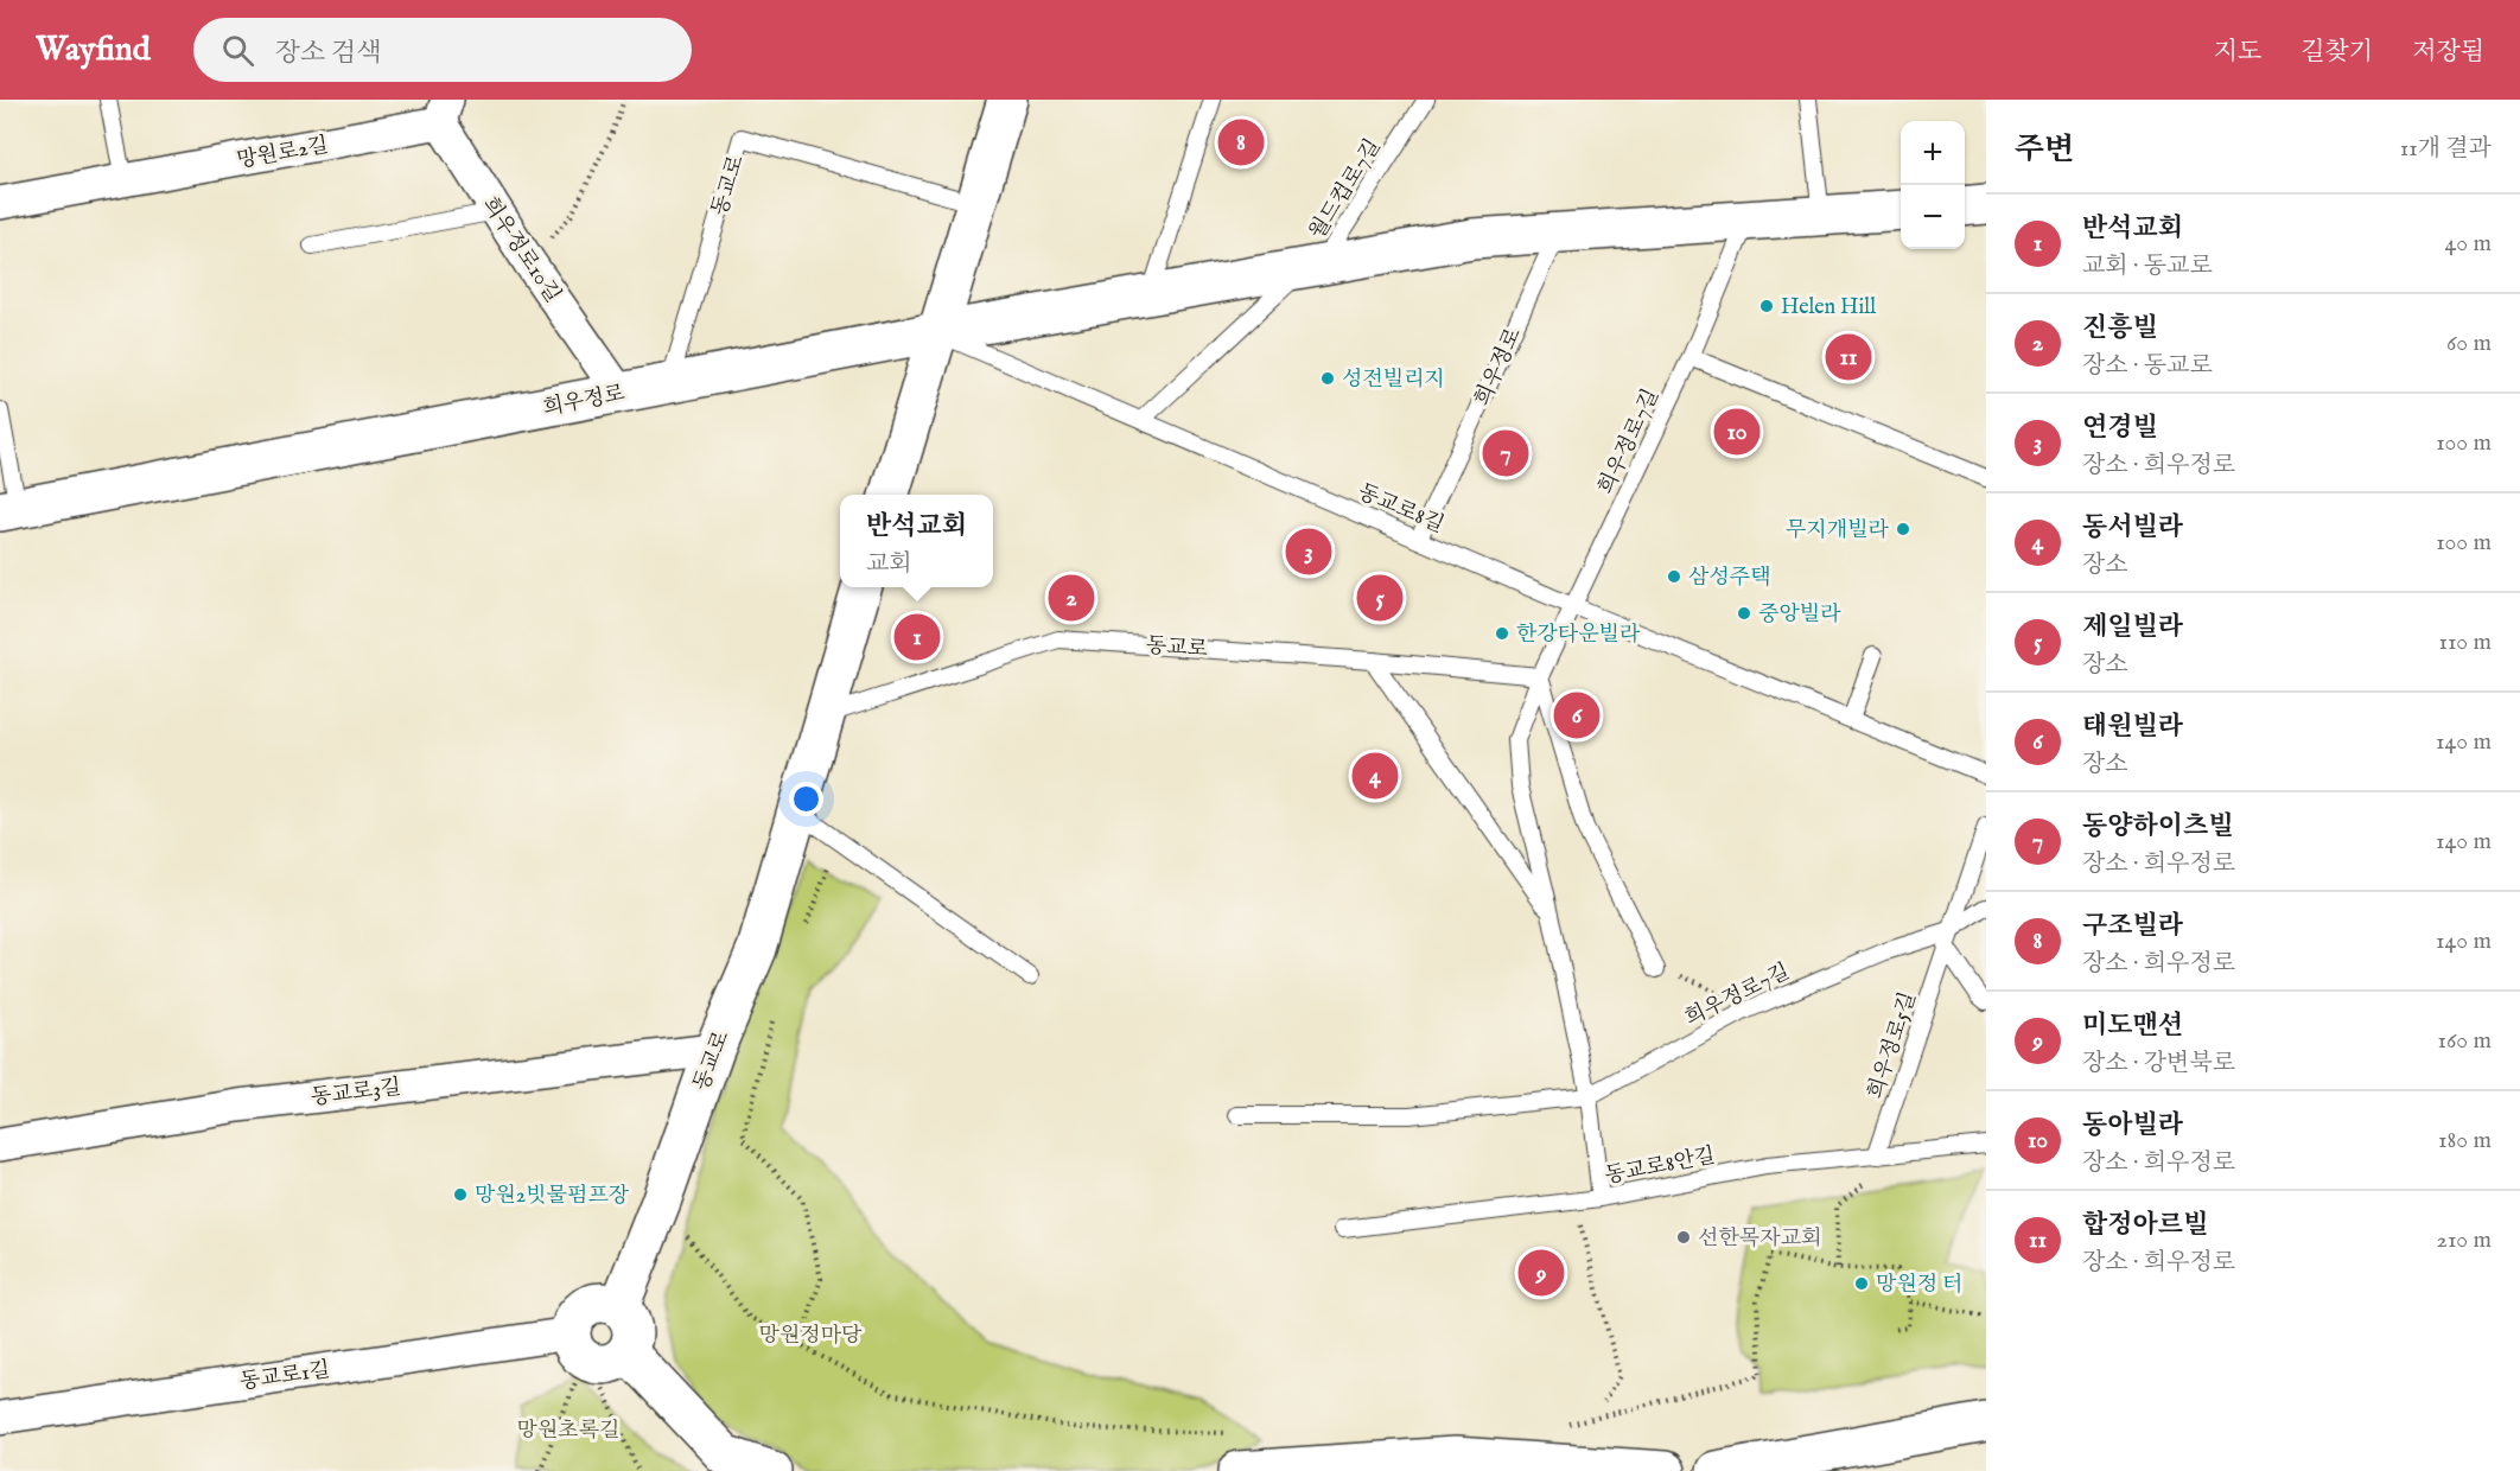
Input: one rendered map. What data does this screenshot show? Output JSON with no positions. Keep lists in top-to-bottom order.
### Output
{
  "streets": {
    "main road": ["동교로", "희우정로"],
    "street": [
      "망원로2길",
      "희우정로10길",
      "동교로3길",
      "동교로1길"
    ],
    "lane": [
      "월드컵로7길",
      "희우정로7길",
      "동교로8길",
      "희우정로5길",
      "동교로8안길"
    ]
  },
  "crossings": [
    ["망원로2길", "희우정로10길"],
    ["동교로", "희우정로"],
    ["동교로", "희우정로7길"],
    ["동교로", "동교로3길"],
    ["동교로", "동교로1길"],
    ["월드컵로7길", "희우정로"],
    ["희우정로10길", "희우정로"],
    ["희우정로", "희우정로7길"],
    ["희우정로", "동교로8길"],
    ["희우정로7길", "동교로8길"],
    ["희우정로7길", "희우정로5길"],
    ["희우정로7길", "동교로8안길"],
    ["희우정로5길", "동교로8안길"]
  ],
  "parks": ["망원정마당", "망원초록길"],
  "places": [
    "Helen Hill",
    "성전빌리지",
    "무지개빌라",
    "삼성주택",
    "중앙빌라",
    "한강타운빌라",
    "망원2빗물펌프장",
    "선한목자교회",
    "망원정 터"
  ],
  "page": {
    "header": "Wayfind",
    "search": "장소 검색",
    "nav": ["지도", "길찾기", "저장됨"],
    "heading": ["주변", "11개 결과"],
    "pins": [
      "8",
      "11",
      "10",
      "7",
      "3",
      "2",
      "5",
      "1",
      "6",
      "4",
      "9"
    ],
    "map_buttons": ["+", "−"],
    "list": [
      {
        "mark": "1",
        "name": "반석교회",
        "note": "교회 · 동교로",
        "value": "40 m"
      },
      {
        "mark": "2",
        "name": "진흥빌",
        "note": "장소 · 동교로",
        "value": "60 m"
      },
      {
        "mark": "3",
        "name": "연경빌",
        "note": "장소 · 희우정로",
        "value": "100 m"
      },
      {
        "mark": "4",
        "name": "동서빌라",
        "note": "장소",
        "value": "100 m"
      },
      {
        "mark": "5",
        "name": "제일빌라",
        "note": "장소",
        "value": "110 m"
      },
      {
        "mark": "6",
        "name": "태원빌라",
        "note": "장소",
        "value": "140 m"
      },
      {
        "mark": "7",
        "name": "동양하이츠빌",
        "note": "장소 · 희우정로",
        "value": "140 m"
      },
      {
        "mark": "8",
        "name": "구조빌라",
        "note": "장소 · 희우정로",
        "value": "140 m"
      },
      {
        "mark": "9",
        "name": "미도맨션",
        "note": "장소 · 강변북로",
        "value": "160 m"
      },
      {
        "mark": "10",
        "name": "동아빌라",
        "note": "장소 · 희우정로",
        "value": "180 m"
      },
      {
        "mark": "11",
        "name": "합정아르빌",
        "note": "장소 · 희우정로",
        "value": "210 m"
      }
    ],
    "popup": ["반석교회", "교회"]
  }
}
